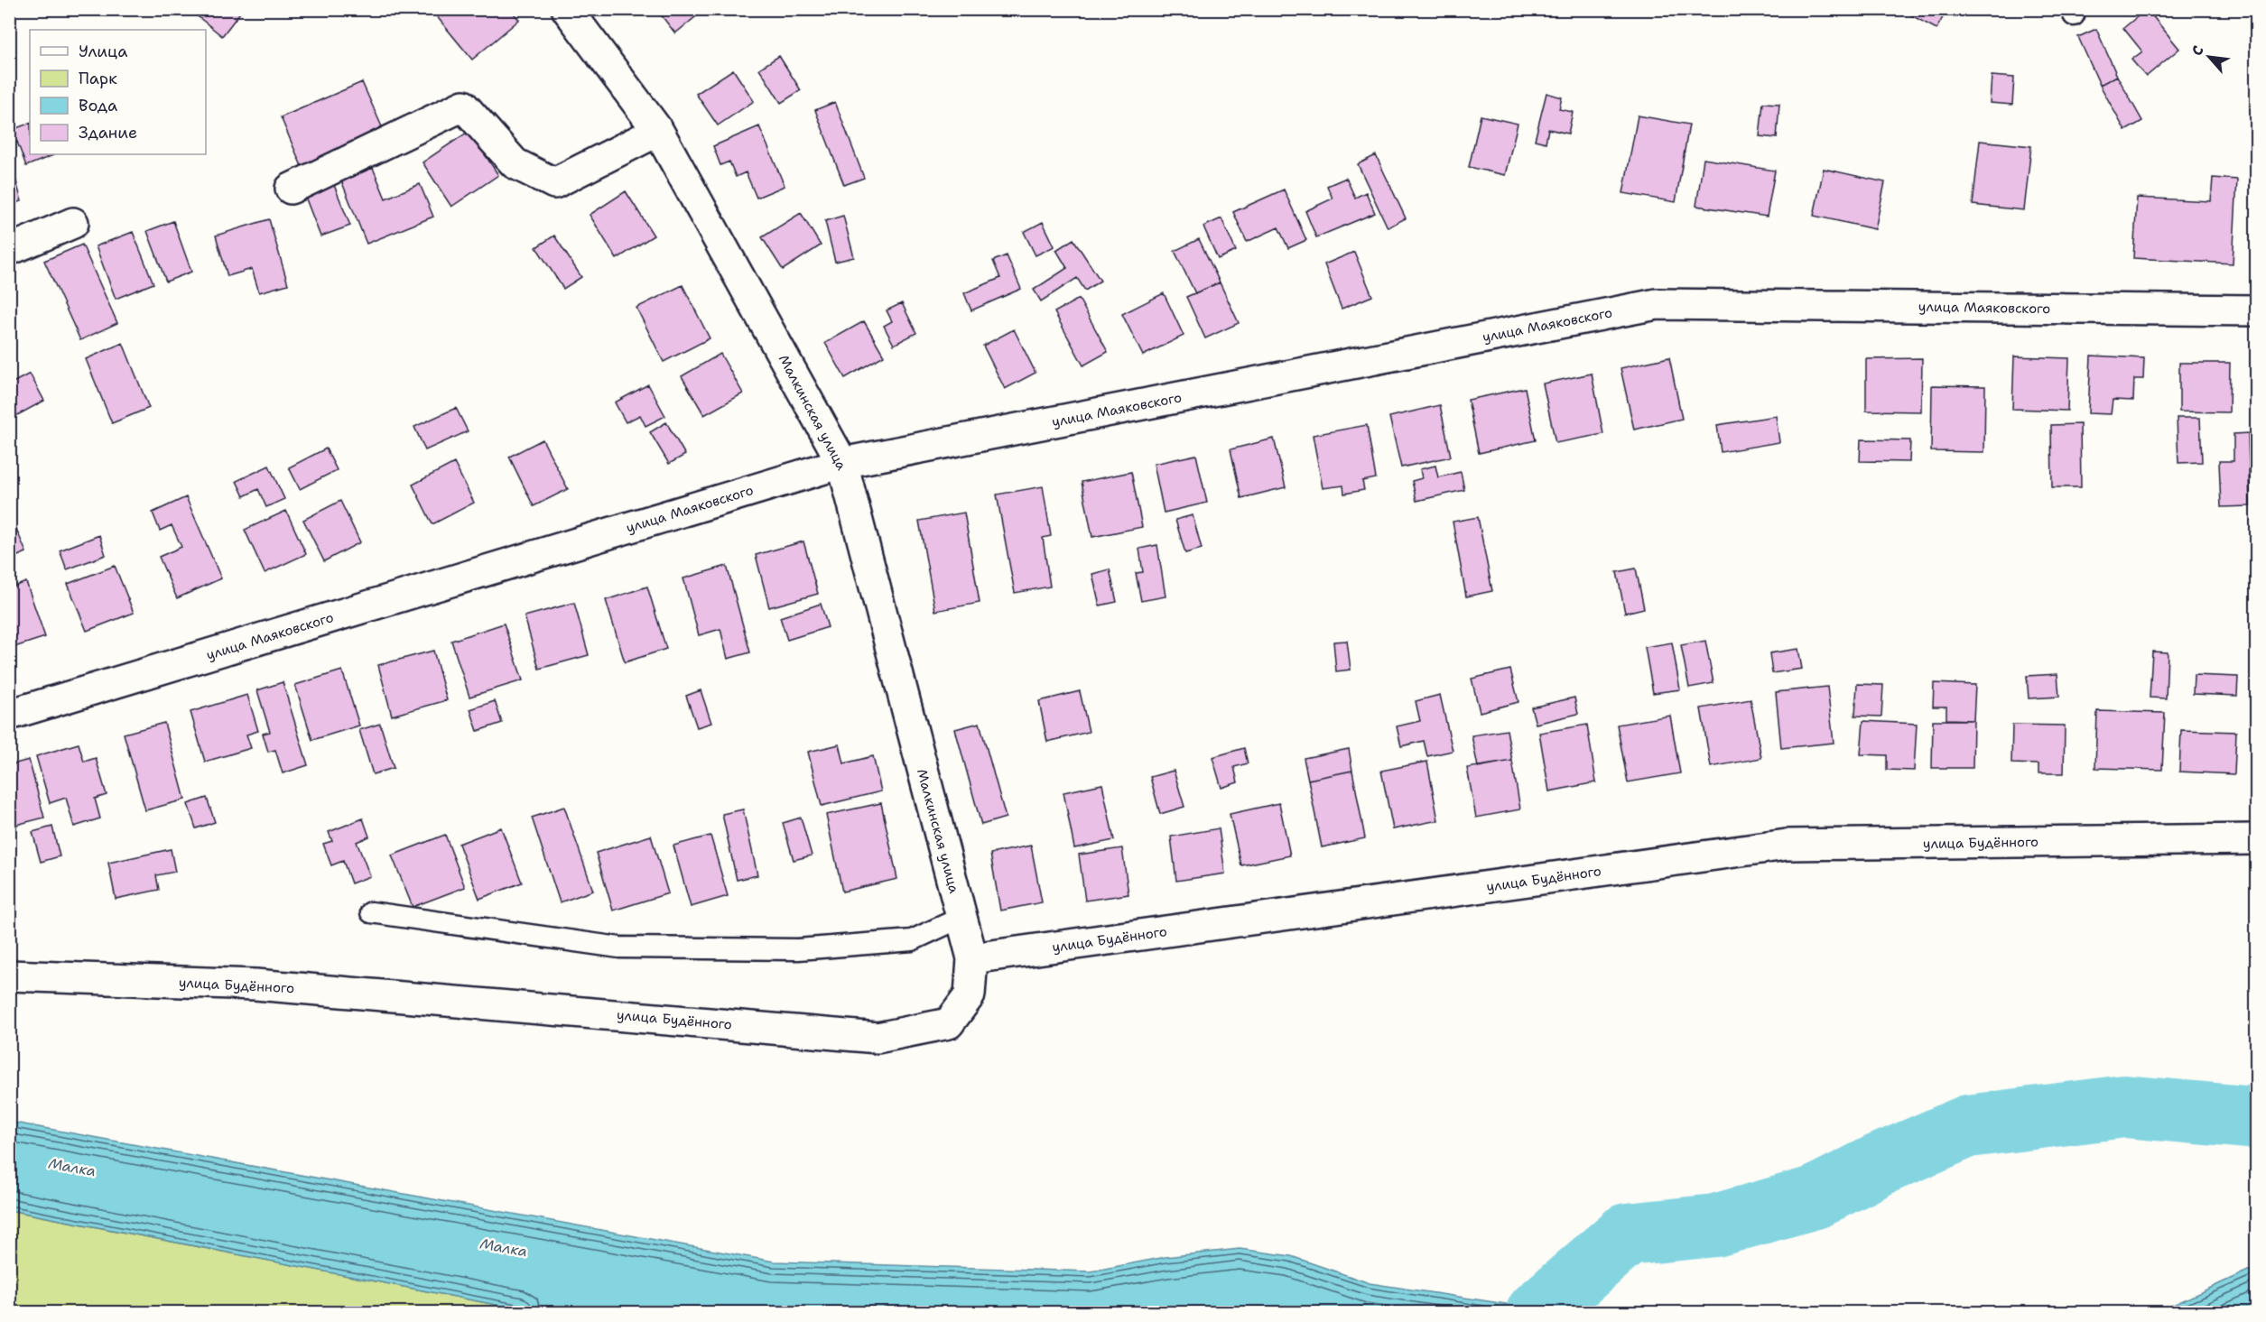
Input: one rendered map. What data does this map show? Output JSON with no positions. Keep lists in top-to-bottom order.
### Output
{
  "streets": {
    "street": ["улица Маяковского", "Малкинская улица", "улица Будённого"]
  },
  "crossings": [
    ["улица Маяковского", "Малкинская улица"],
    ["Малкинская улица", "улица Будённого"]
  ],
  "water": ["Малка"],
  "legend": [
    "Улица",
    "Парк",
    "Вода",
    "Здание"
  ],
  "north": "top left"
}
